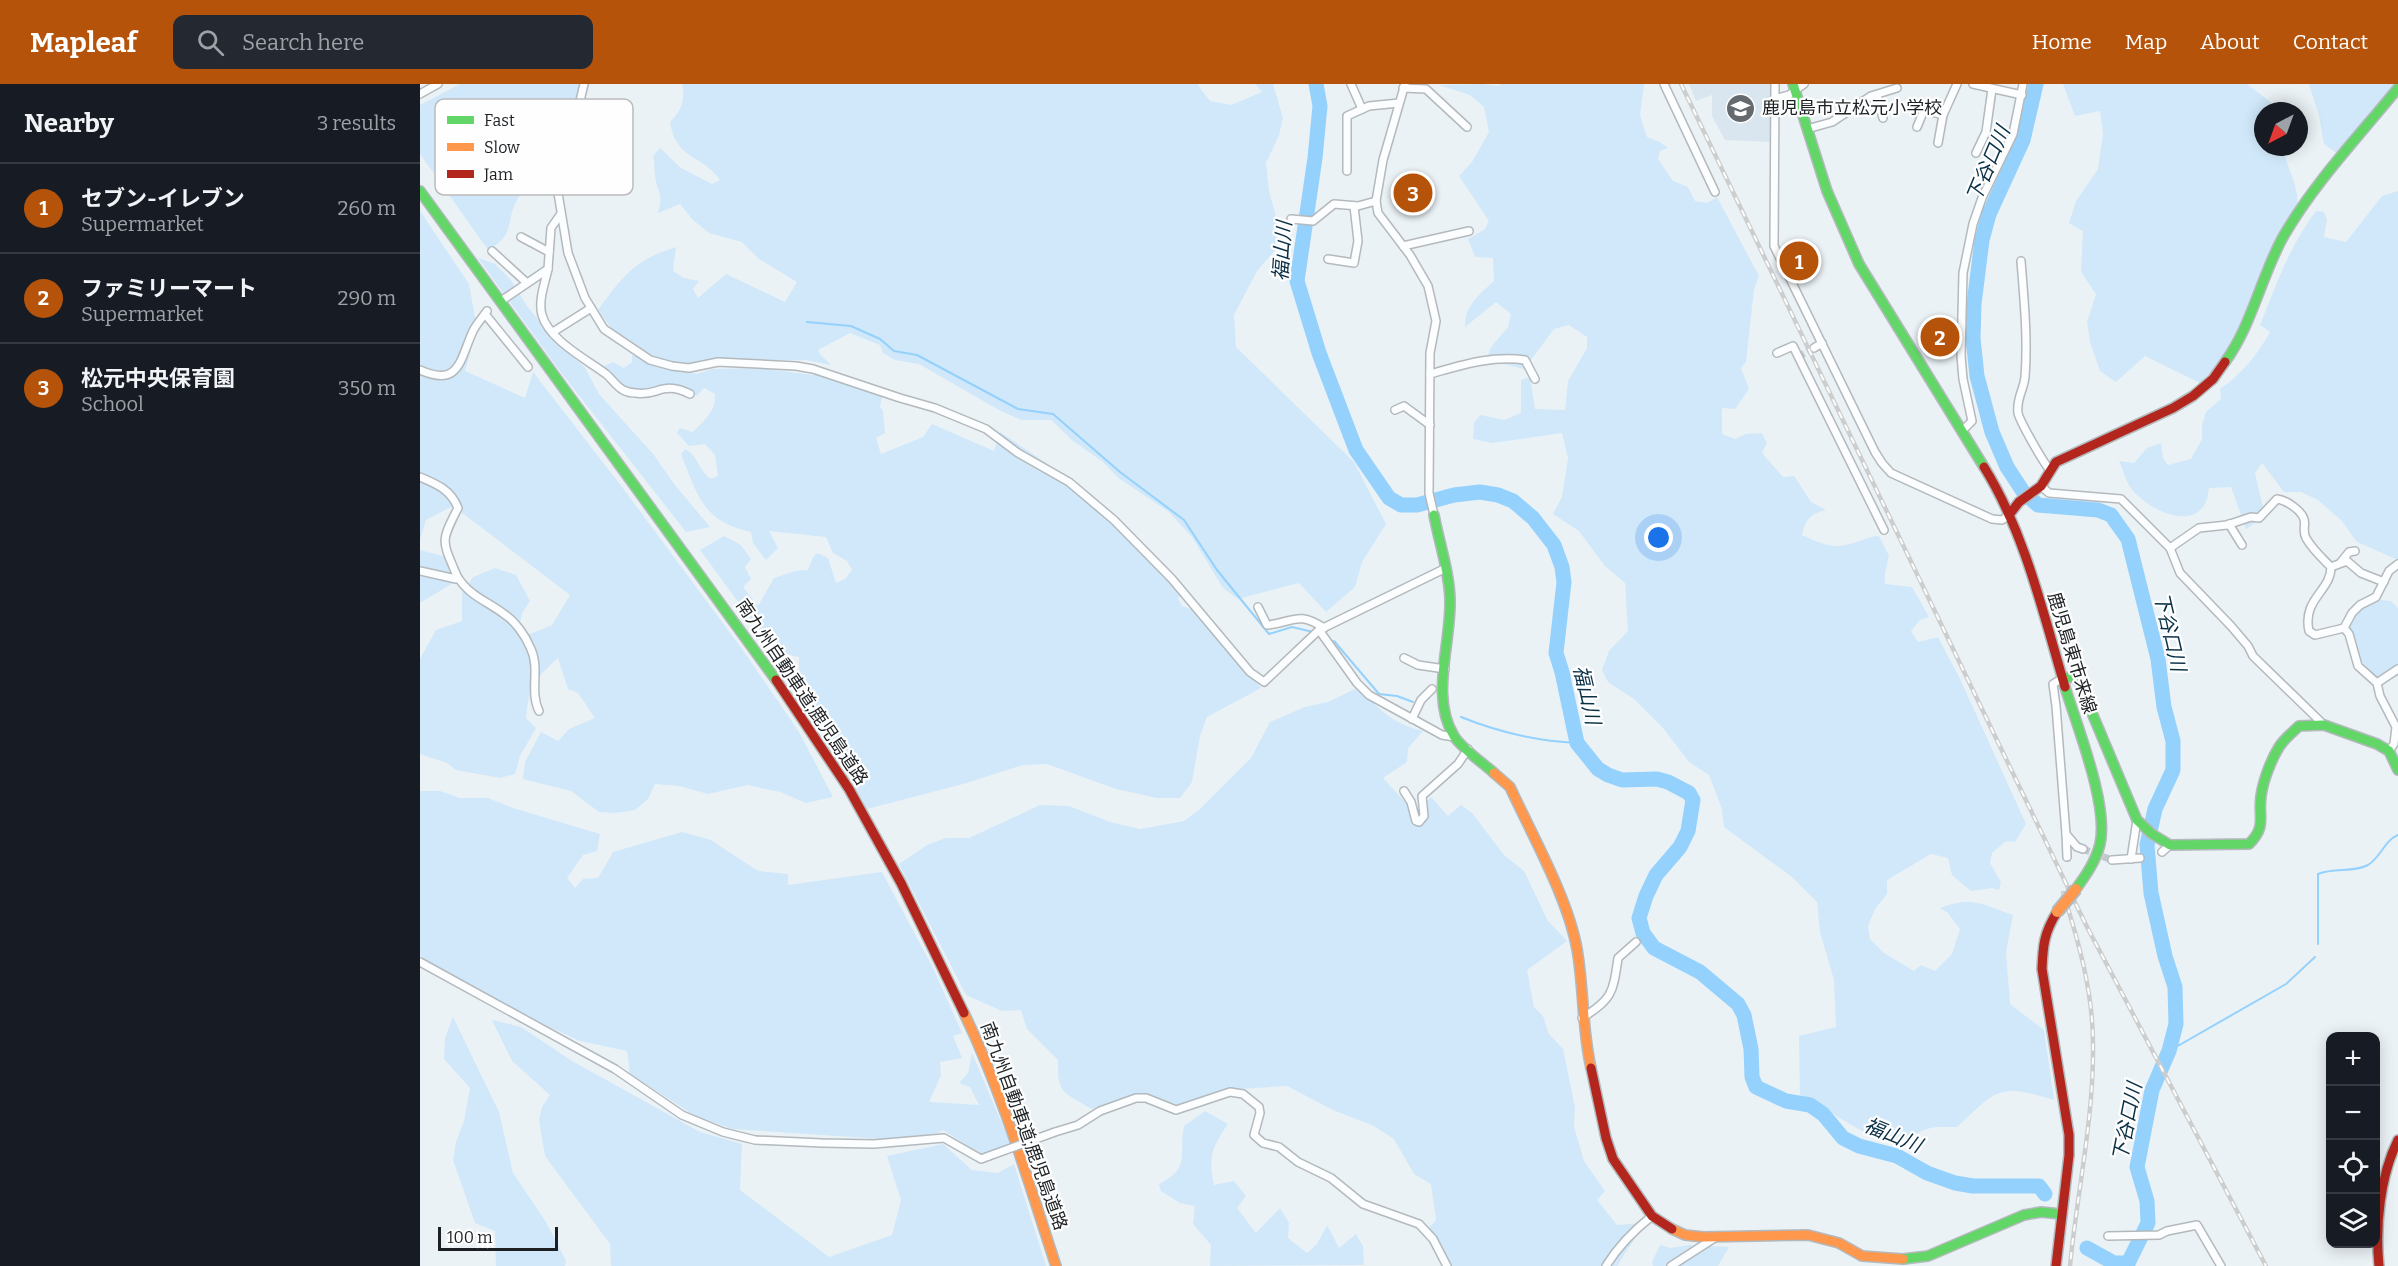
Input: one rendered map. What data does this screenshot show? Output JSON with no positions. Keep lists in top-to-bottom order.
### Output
{
  "streets": {
    "main road": ["鹿児島東市来線", "南九州自動車道;鹿児島道路"]
  },
  "water": ["下谷口川", "福山川"],
  "places": {
    "school or university": ["鹿児島市立松元小学校"]
  },
  "legend": ["Fast", "Slow", "Jam"],
  "scale_bar": "100 m",
  "north": "bottom left",
  "page": {
    "header": "Mapleaf",
    "search": "Search here",
    "nav": [
      "Home",
      "Map",
      "About",
      "Contact"
    ],
    "heading": ["Nearby", "3 results"],
    "list": [
      {
        "mark": "1",
        "name": "セブン-イレブン",
        "note": "Supermarket",
        "value": "260 m"
      },
      {
        "mark": "2",
        "name": "ファミリーマート",
        "note": "Supermarket",
        "value": "290 m"
      },
      {
        "mark": "3",
        "name": "松元中央保育園",
        "note": "School",
        "value": "350 m"
      }
    ],
    "pins": ["3", "1", "2"],
    "map_buttons": ["+", "−"],
    "scale": "100 m"
  }
}
